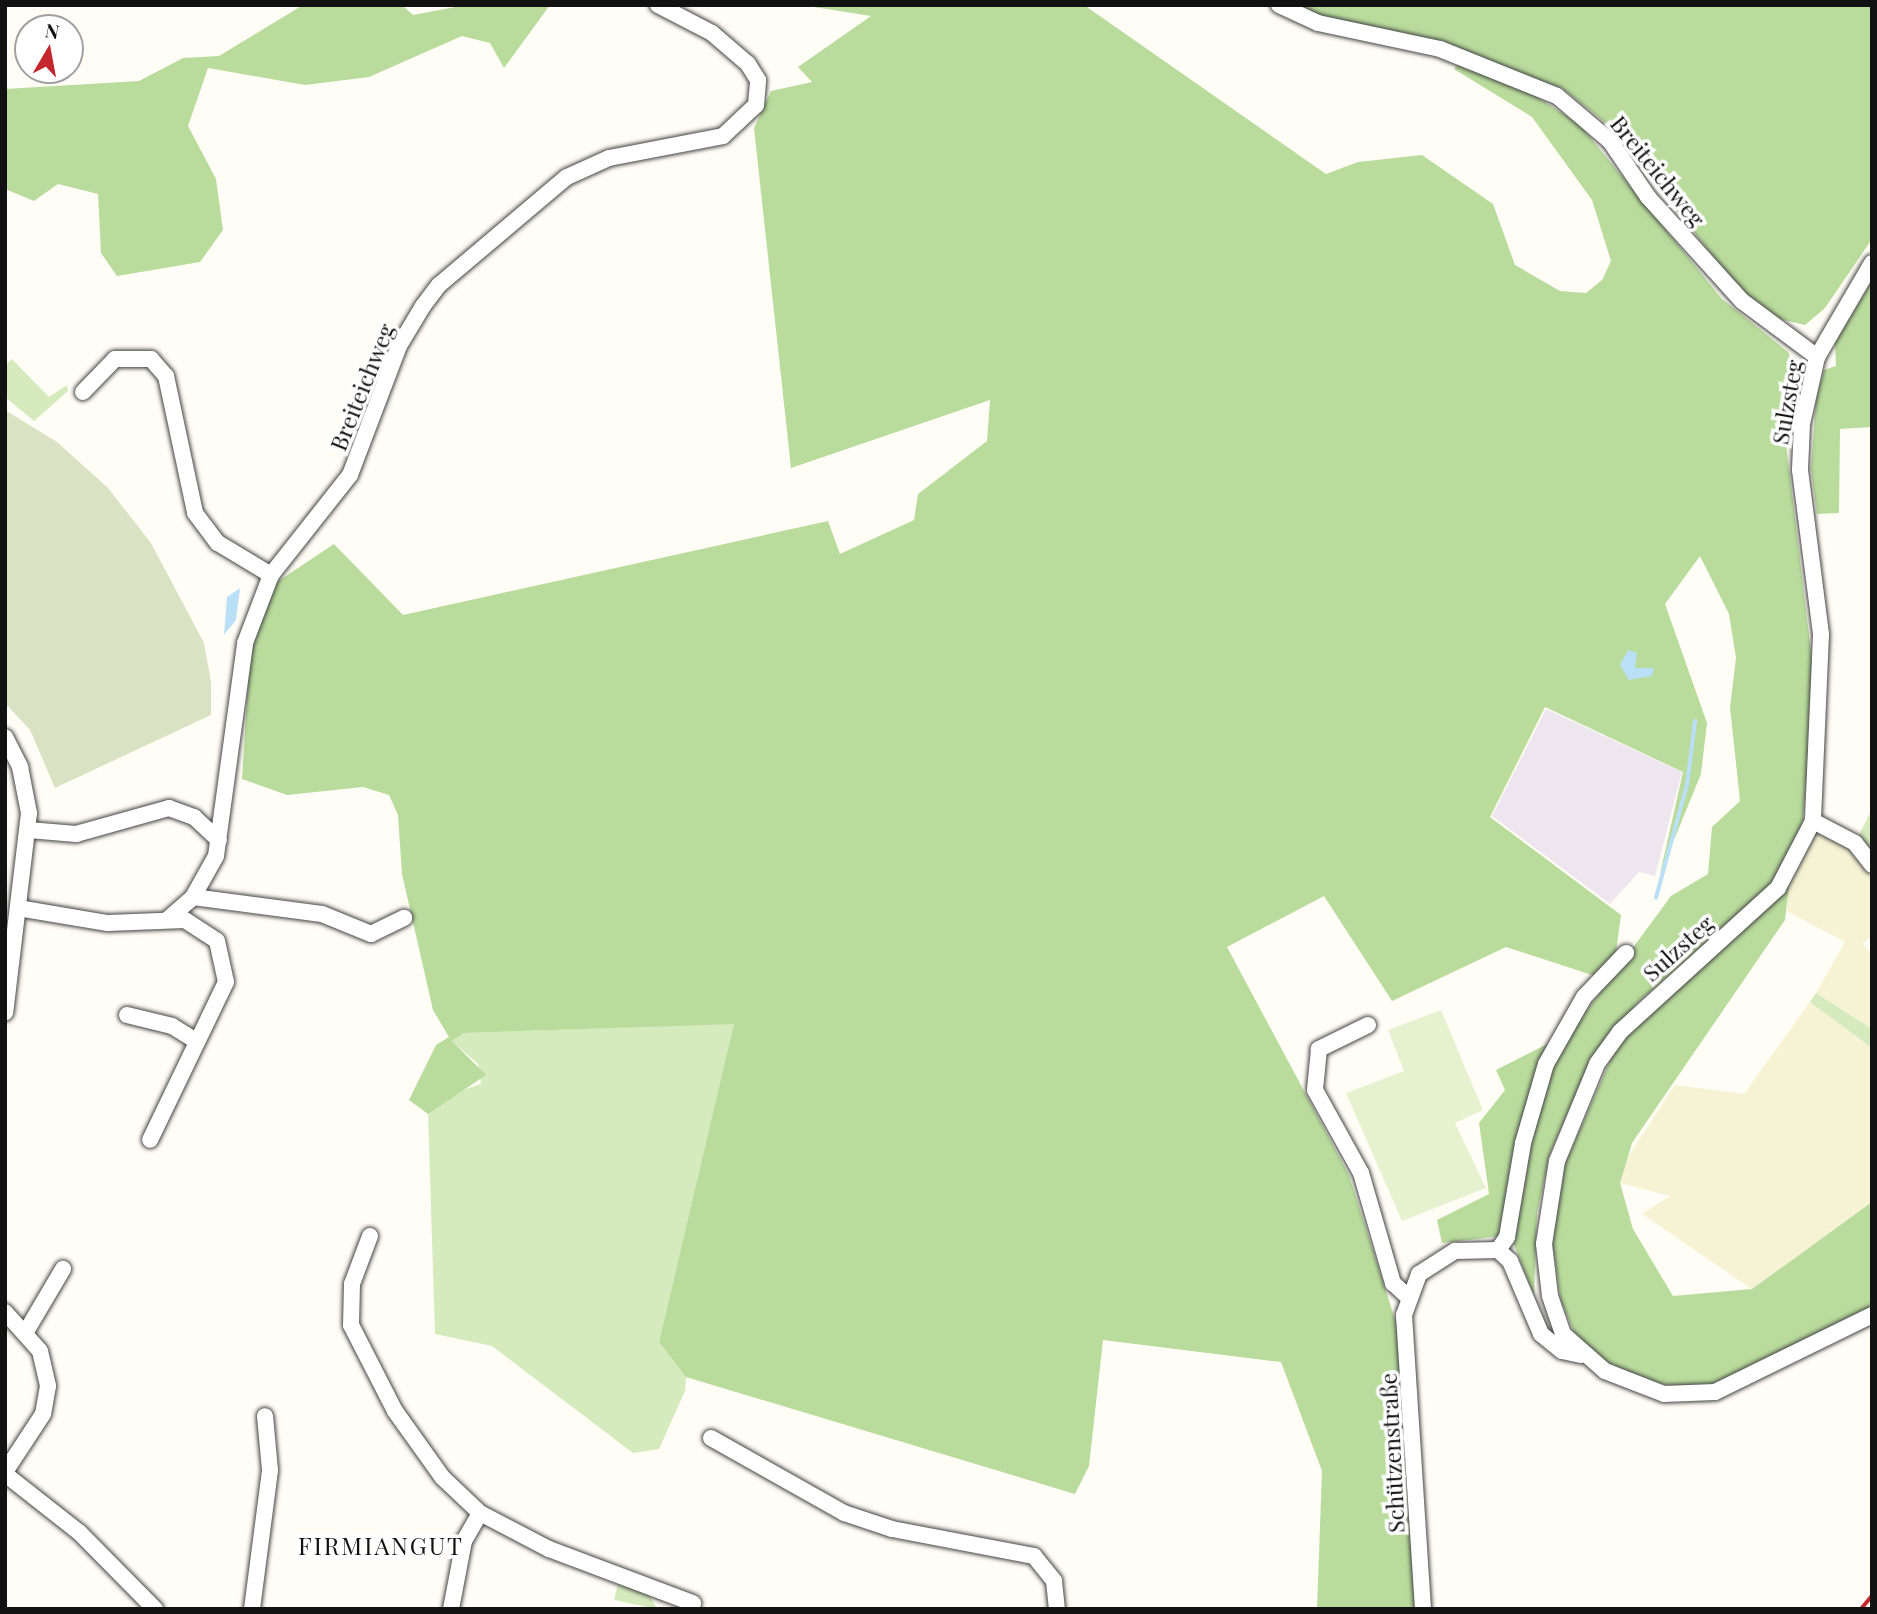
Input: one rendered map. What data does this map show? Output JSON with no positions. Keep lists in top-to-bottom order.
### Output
{
  "streets": {
    "street": ["Breiteichweg", "Sulzsteg", "Schützenstraße"]
  },
  "crossings": [
    ["Breiteichweg", "Sulzsteg"]
  ],
  "districts": ["FIRMIANGUT"],
  "north": "top"
}
